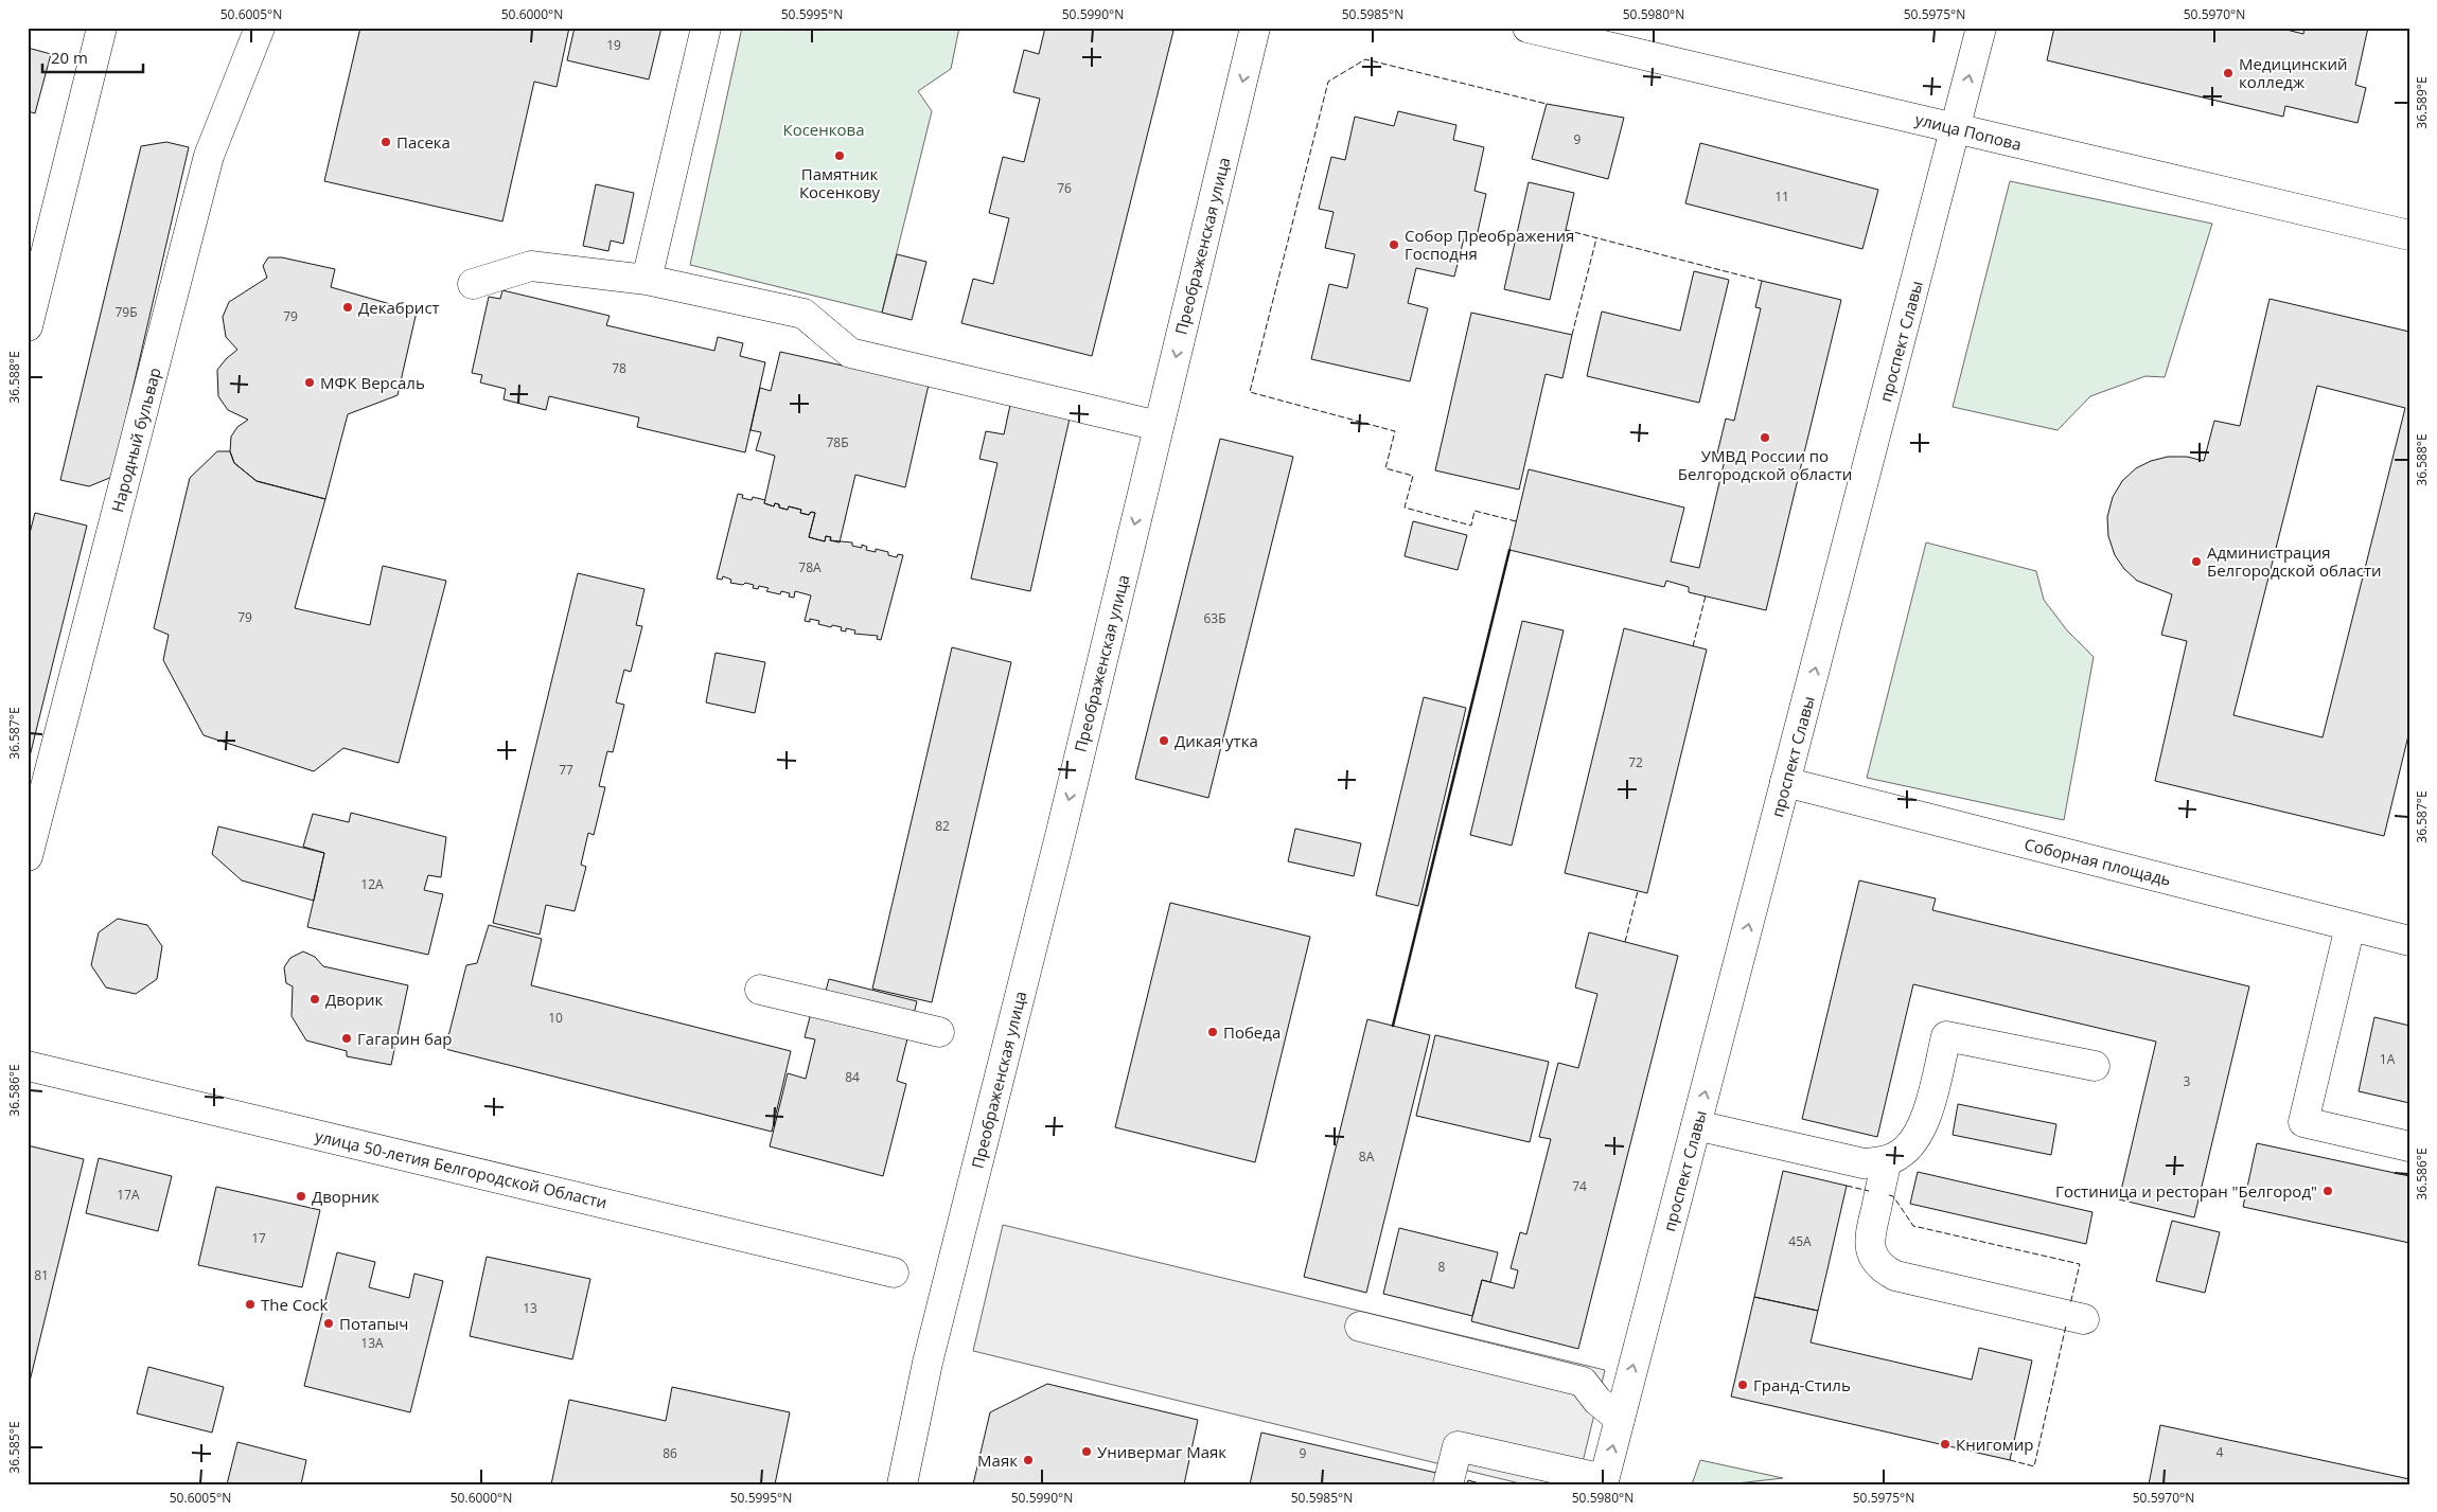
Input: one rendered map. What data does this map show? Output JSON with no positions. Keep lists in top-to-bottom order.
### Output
{
  "streets": {
    "main road": [
      "улица Попова",
      "Преображенская улица",
      "проспект Славы",
      "Народный бульвар",
      "Соборная площадь",
      "улица 50-летия Белгородской Области"
    ]
  },
  "crossings": [
    ["улица Попова", "проспект Славы"],
    ["проспект Славы", "Соборная площадь"]
  ],
  "one_way": ["Преображенская улица", "проспект Славы"],
  "parks": ["Косенкова"],
  "places": [
    "Медицинский колледж",
    "Пасека",
    "Памятник Косенкову",
    "Собор Преображения Господня",
    "Декабрист",
    "МФК Версаль",
    "УМВД России по Белгородской области",
    "Администрация Белгородской области",
    "Дикая утка",
    "Дворик",
    "Победа",
    "Гагарин бар",
    "Гостиница и ресторан \"Белгород\"",
    "Дворник",
    "The Cock",
    "Потапыч",
    "Гранд-Стиль",
    "Книгомир",
    "Универмаг Маяк",
    "Маяк"
  ],
  "house_numbers": [
    "19",
    "9",
    "76",
    "11",
    "79Б",
    "79",
    "78",
    "78Б",
    "78А",
    "79",
    "63Б",
    "72",
    "77",
    "82",
    "12А",
    "10",
    "1А",
    "84",
    "3",
    "8А",
    "74",
    "17А",
    "17",
    "45А",
    "8",
    "81",
    "13",
    "13А",
    "4",
    "86",
    "9"
  ],
  "scale_bar": "20 m",
  "coordinates": [
    "50.6005°N",
    "50.6000°N",
    "50.5995°N",
    "50.5990°N",
    "50.5985°N",
    "50.5980°N",
    "50.5975°N",
    "50.5970°N",
    "36.589°E",
    "36.588°E",
    "36.587°E",
    "36.586°E",
    "36.585°E"
  ]
}
